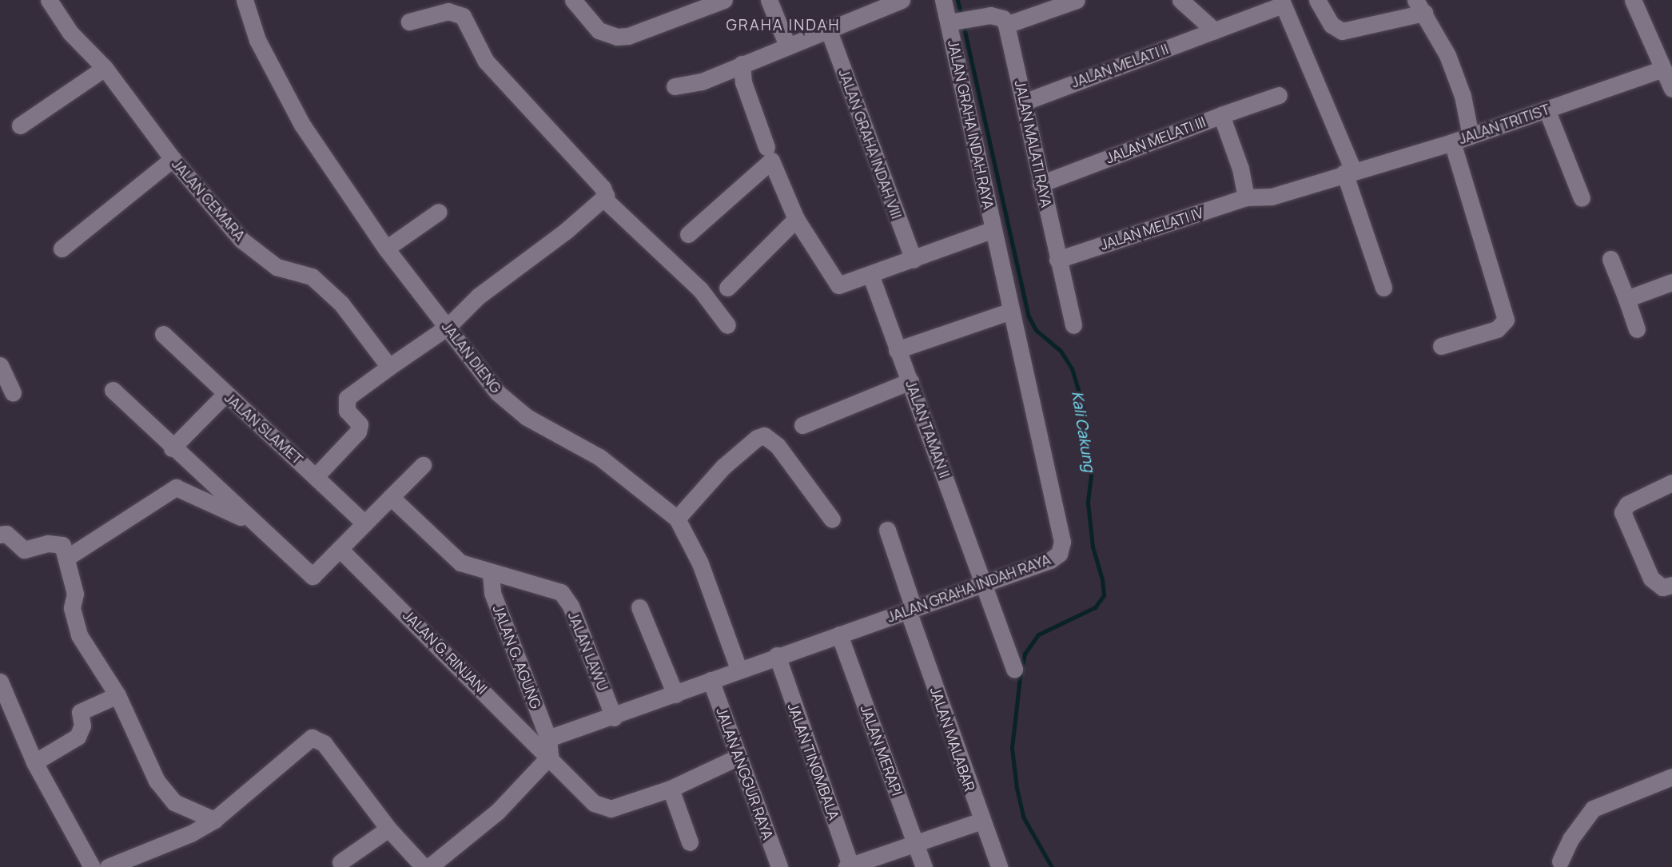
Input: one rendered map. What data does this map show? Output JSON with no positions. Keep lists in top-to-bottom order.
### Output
{
  "streets": {
    "street": [
      "JALAN MELATI II",
      "JALAN TRITIST",
      "JALAN GRAHA INDAH RAYA",
      "JALAN MELATI III",
      "JALAN GRAHA INDAH VIII",
      "JALAN MALATI RAYA",
      "JALAN CEMARA",
      "JALAN MELATI IV",
      "JALAN DIENG",
      "JALAN SLAMET",
      "JALAN TAMAN II",
      "JALAN LAWU",
      "JALAN G. RINJANI",
      "JALAN G. AGUNG",
      "JALAN MALABAR",
      "JALAN MERAPI",
      "JALAN TINOMBALA",
      "JALAN ANGGUR RAYA"
    ]
  },
  "crossings": [
    ["JALAN MELATI II", "JALAN MALATI RAYA"],
    ["JALAN TRITIST", "JALAN MELATI III"],
    ["JALAN TRITIST", "JALAN MELATI IV"],
    ["JALAN GRAHA INDAH RAYA", "JALAN DIENG"],
    ["JALAN GRAHA INDAH RAYA", "JALAN TAMAN II"],
    ["JALAN GRAHA INDAH RAYA", "JALAN LAWU"],
    ["JALAN GRAHA INDAH RAYA", "JALAN G. RINJANI"],
    ["JALAN GRAHA INDAH RAYA", "JALAN G. AGUNG"],
    ["JALAN GRAHA INDAH RAYA", "JALAN MALABAR"],
    ["JALAN GRAHA INDAH RAYA", "JALAN MERAPI"],
    ["JALAN GRAHA INDAH RAYA", "JALAN TINOMBALA"],
    ["JALAN GRAHA INDAH RAYA", "JALAN ANGGUR RAYA"],
    ["JALAN MELATI III", "JALAN MALATI RAYA"],
    ["JALAN MELATI III", "JALAN MELATI IV"],
    ["JALAN MALATI RAYA", "JALAN MELATI IV"],
    ["JALAN LAWU", "JALAN G. AGUNG"],
    ["JALAN G. RINJANI", "JALAN G. AGUNG"],
    ["JALAN G. RINJANI", "JALAN ANGGUR RAYA"]
  ],
  "districts": ["GRAHA INDAH"],
  "water": ["Kali Cakung"]
}
